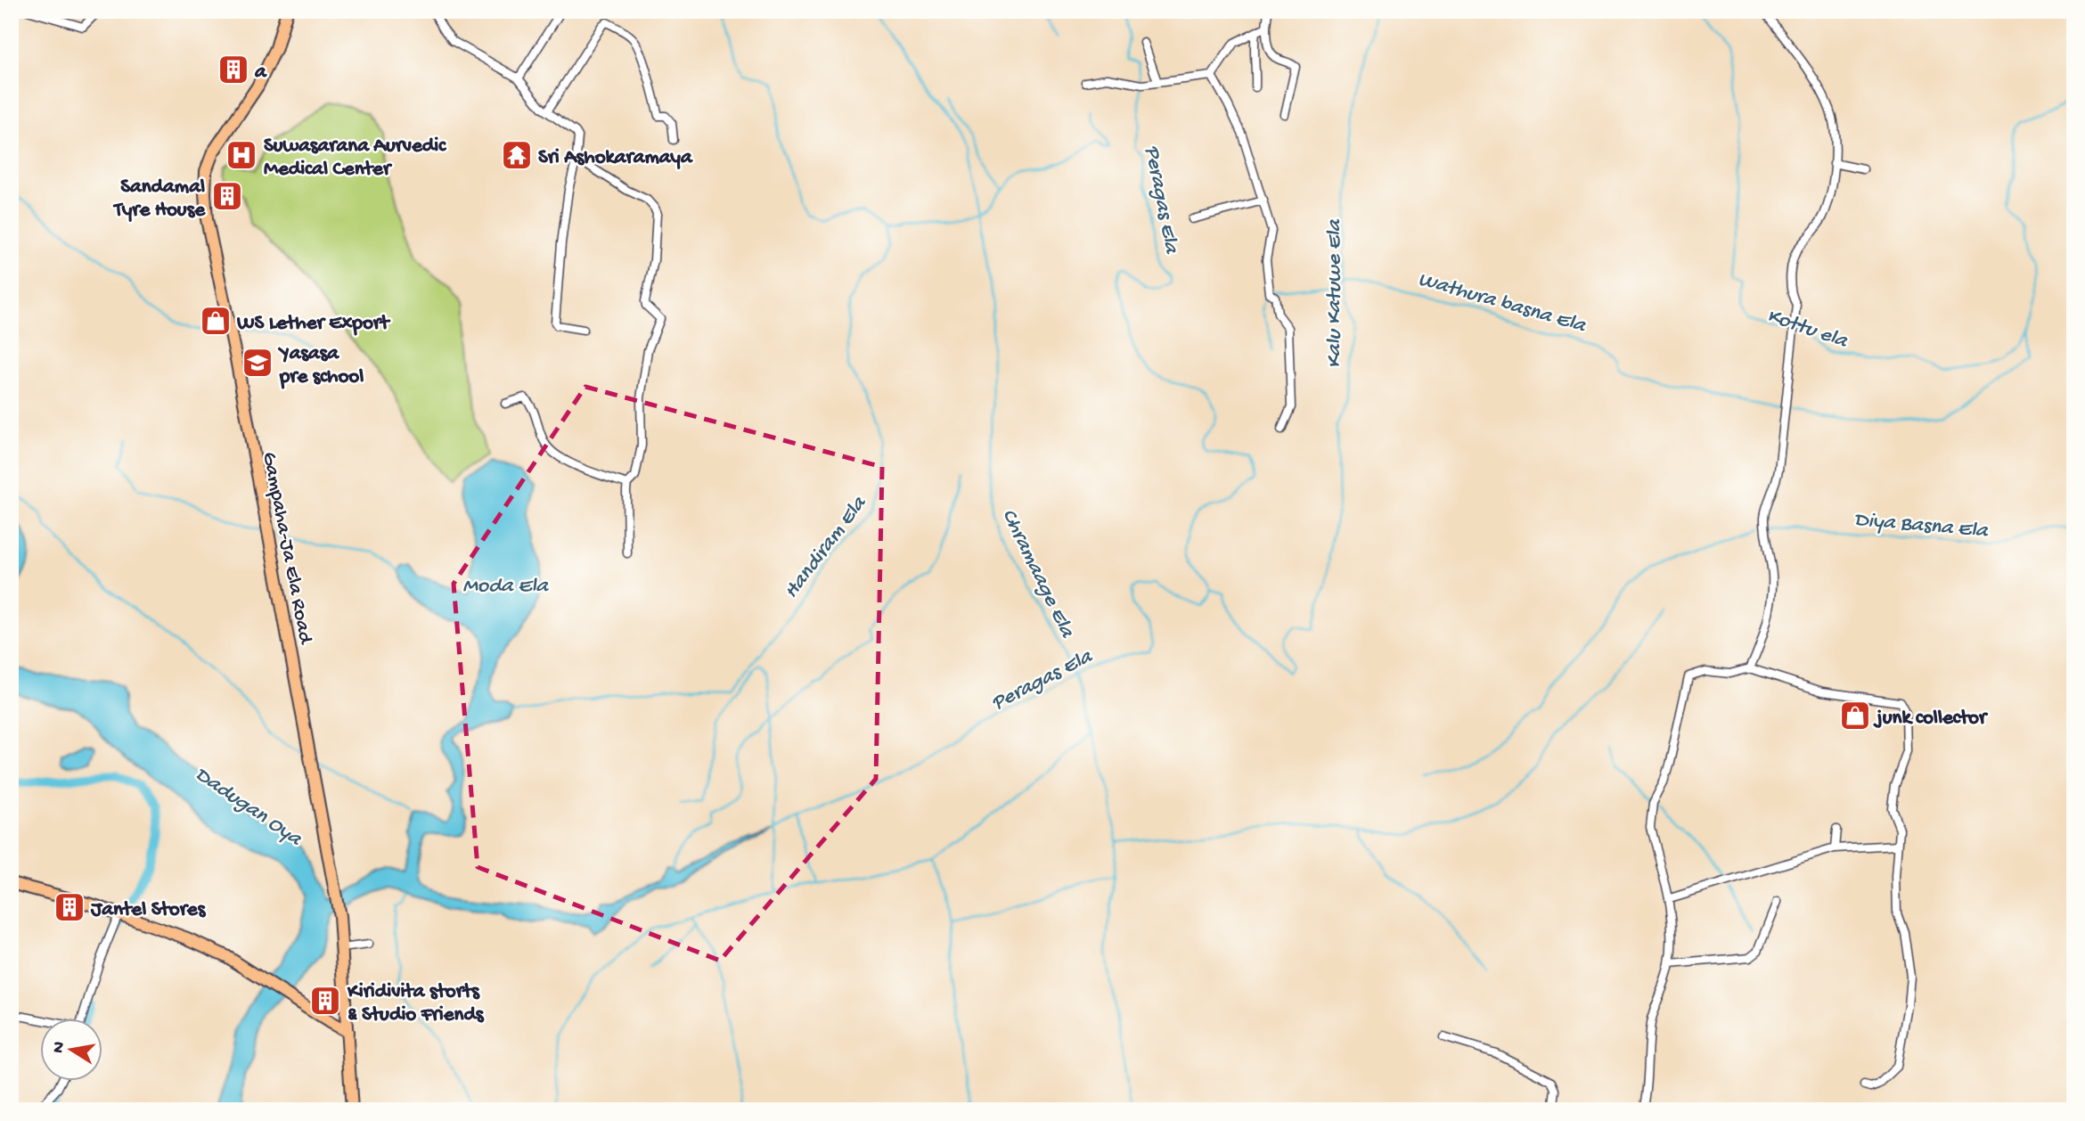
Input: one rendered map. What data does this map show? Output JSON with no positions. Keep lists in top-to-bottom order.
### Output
{
  "streets": {
    "main road": ["Gampaha-Ja Ela Road"]
  },
  "water": [
    "Peragas Ela",
    "Kalu Katuwe Ela",
    "Wathura basna Ela",
    "Kottu ela",
    "Diya Basna Ela",
    "Handiram Ela",
    "Chramaage Ela",
    "Moda Ela",
    "Dadugan Oya"
  ],
  "places": {
    "building": [
      "a",
      "Sandamal Tyre House",
      "Jantel Stores",
      "Kiridivita storts & Studio Friends"
    ],
    "hospital": ["Suwasarana Aurvedic Medical Center"],
    "temple": ["Sri Ashokaramaya"],
    "shop": ["WS Lether Export", "junk collector"],
    "school or university": ["Yasasa pre school"]
  },
  "north": "left"
}
